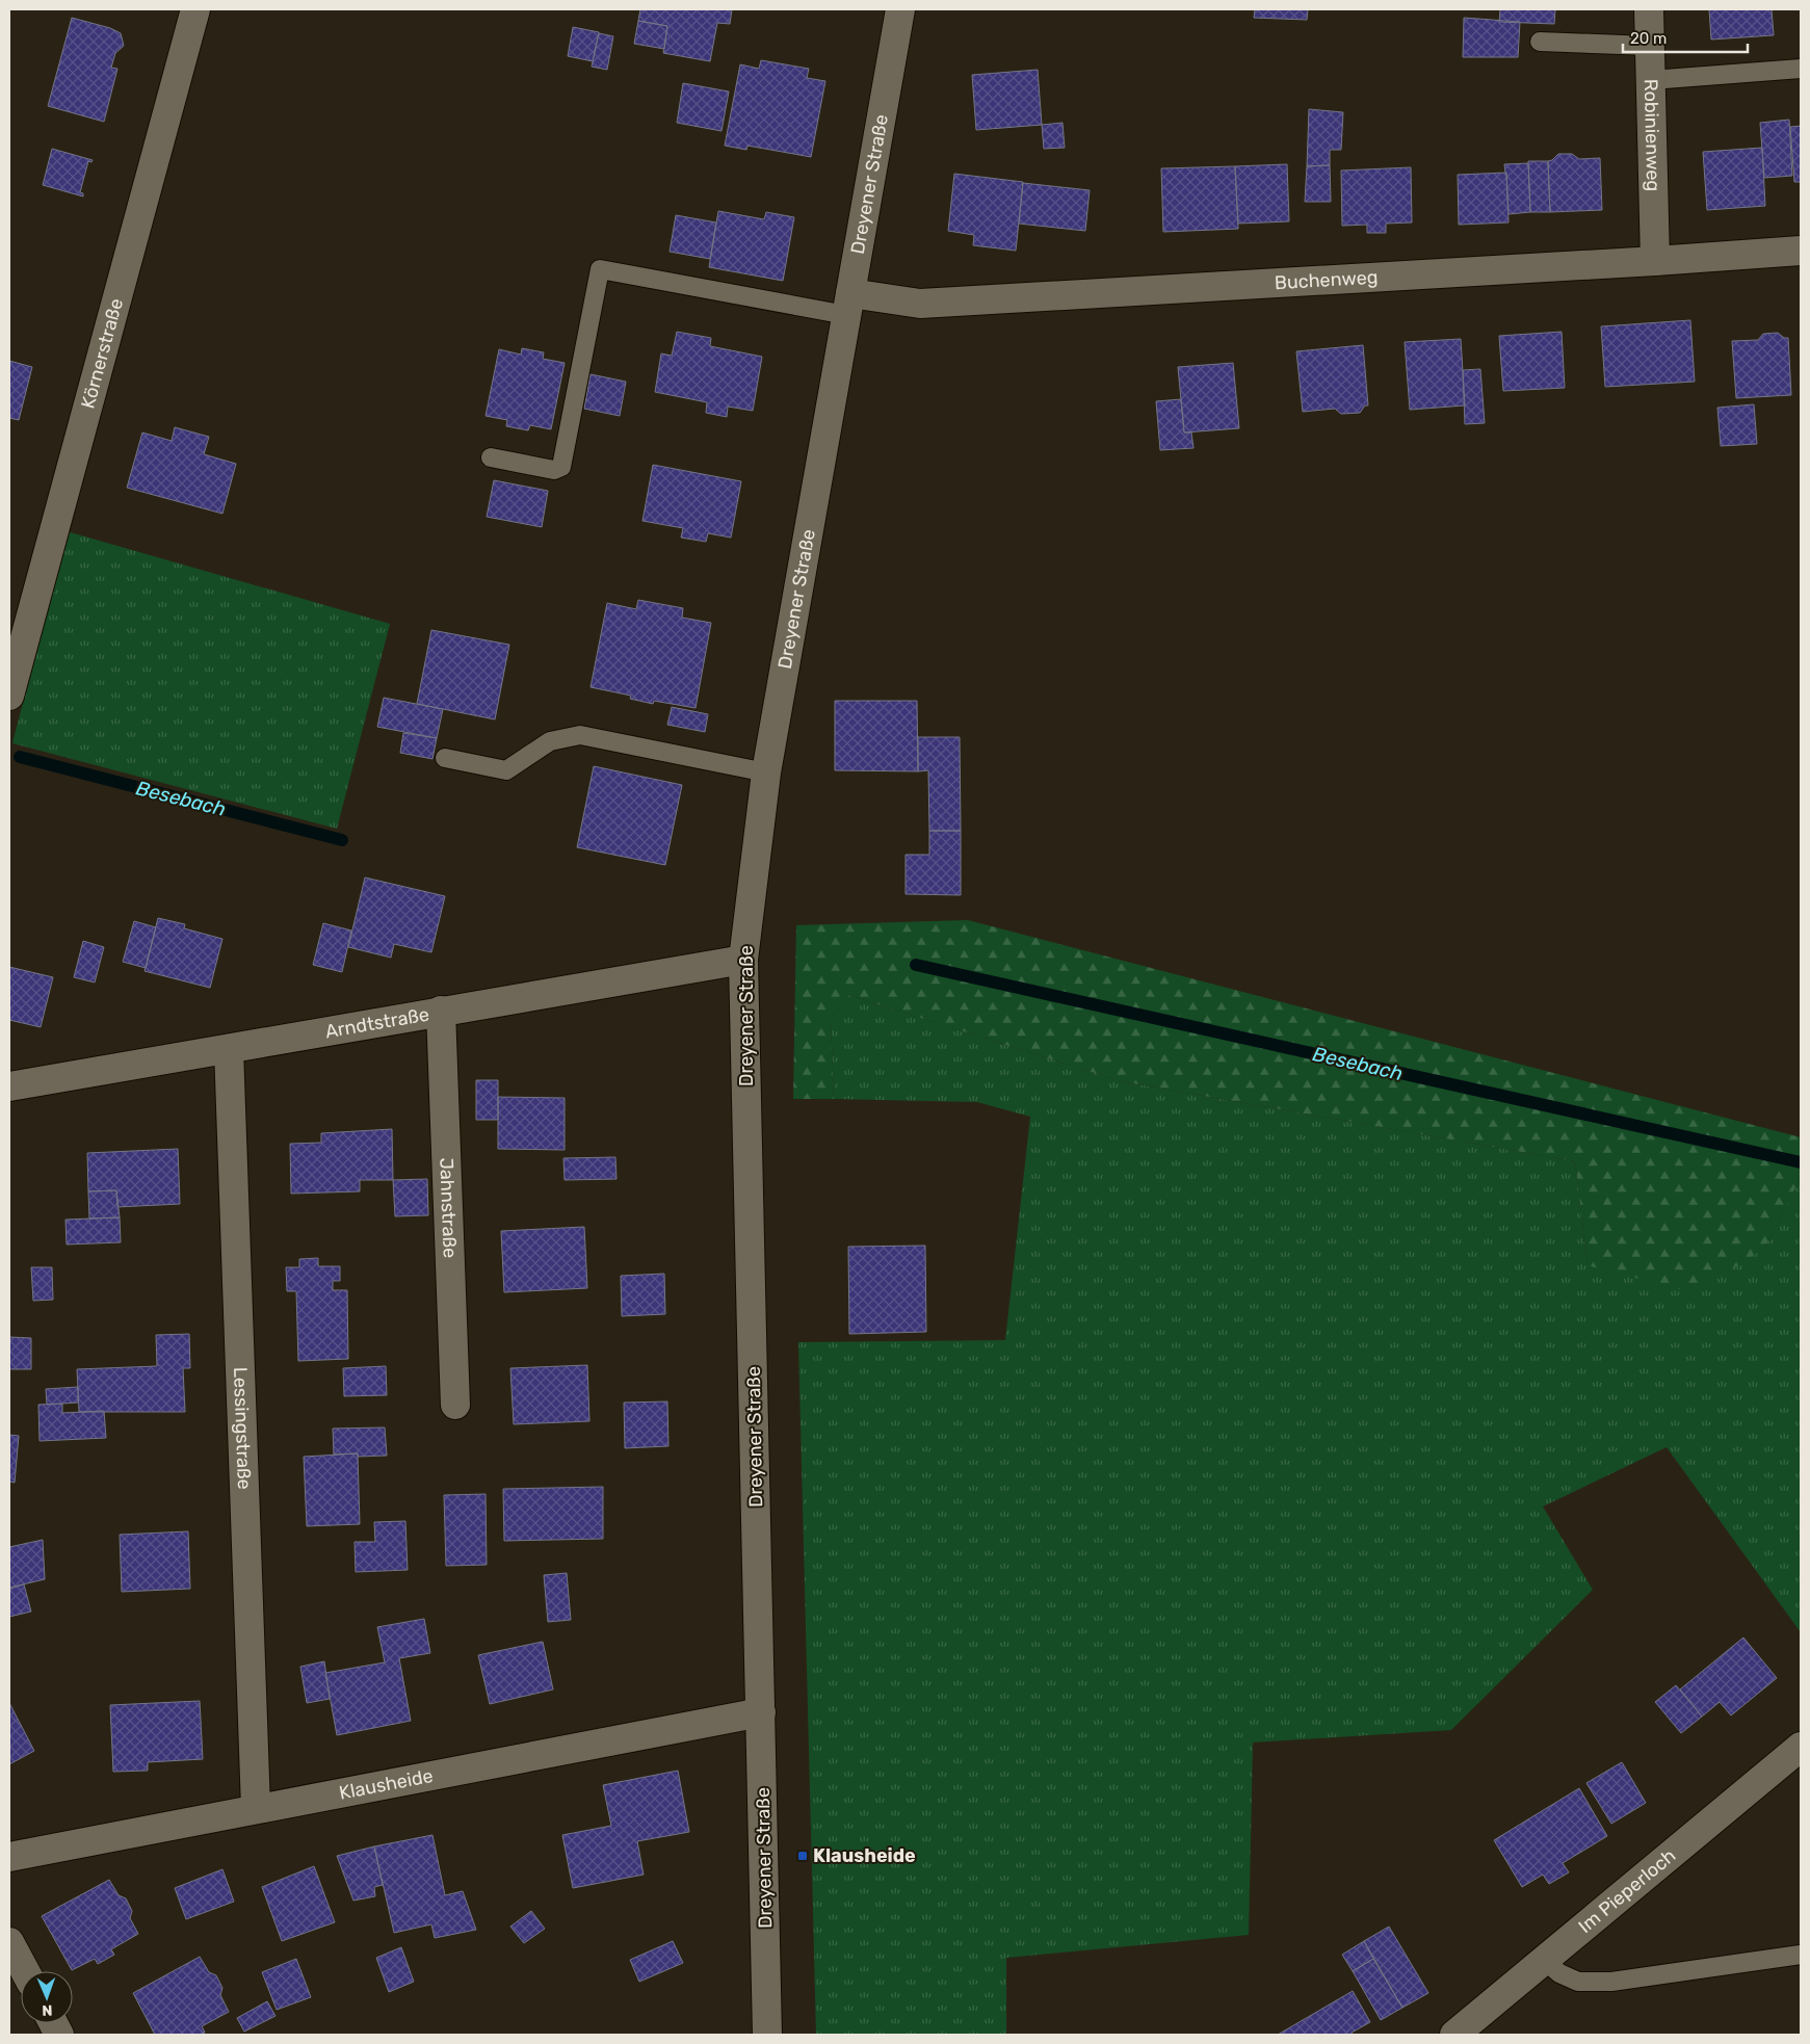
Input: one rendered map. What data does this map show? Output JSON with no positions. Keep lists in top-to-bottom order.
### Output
{
  "streets": {
    "street": [
      "Robinienweg",
      "Dreyener Straße",
      "Buchenweg",
      "Körnerstraße",
      "Arndtstraße",
      "Jahnstraße",
      "Lessingstraße",
      "Klausheide",
      "Im Pieperloch"
    ]
  },
  "crossings": [
    ["Robinienweg", "Buchenweg"],
    ["Dreyener Straße", "Buchenweg"],
    ["Dreyener Straße", "Arndtstraße"],
    ["Dreyener Straße", "Klausheide"],
    ["Arndtstraße", "Jahnstraße"],
    ["Arndtstraße", "Lessingstraße"],
    ["Lessingstraße", "Klausheide"]
  ],
  "water": ["Besebach"],
  "places": {
    "transit": ["Klausheide"]
  },
  "scale_bar": "20 m",
  "north": "bottom"
}
